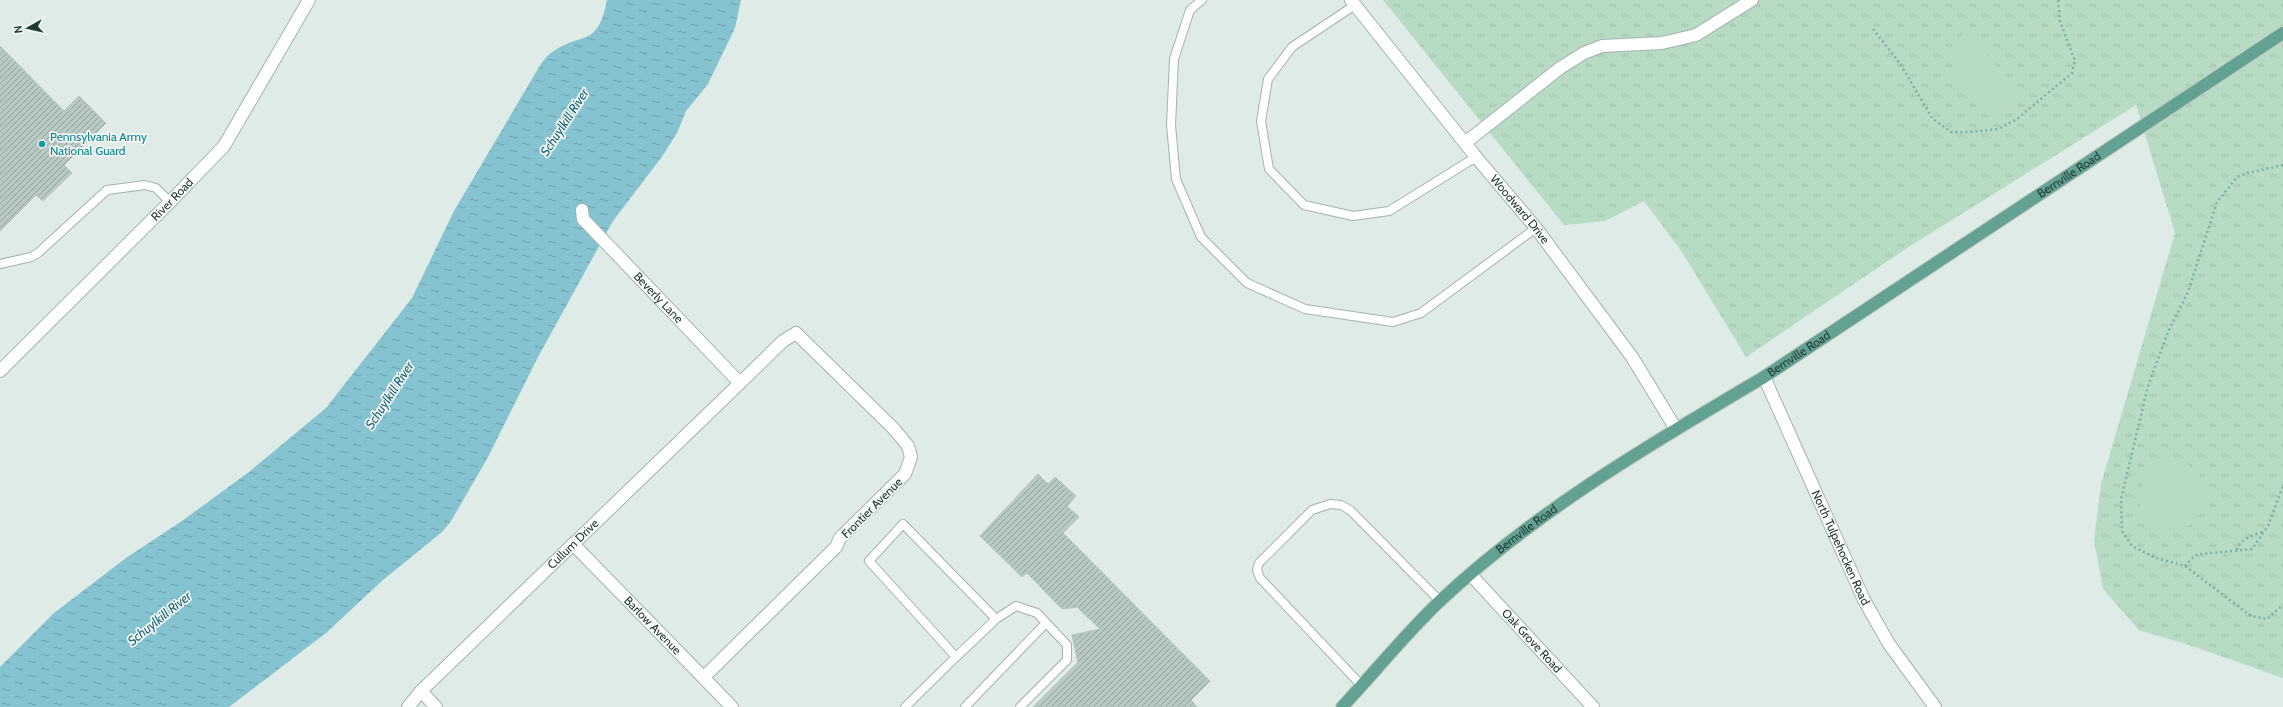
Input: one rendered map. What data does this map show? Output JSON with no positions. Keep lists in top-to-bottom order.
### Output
{
  "streets": {
    "main road": ["Bernville Road"],
    "street": [
      "River Road",
      "Woodward Drive",
      "Beverly Lane",
      "Frontier Avenue",
      "Cullum Drive",
      "North Tulpehocken Road",
      "Barlow Avenue",
      "Oak Grove Road"
    ]
  },
  "crossings": [
    ["Bernville Road", "Woodward Drive"],
    ["Bernville Road", "North Tulpehocken Road"],
    ["Bernville Road", "Oak Grove Road"],
    ["Beverly Lane", "Frontier Avenue"],
    ["Beverly Lane", "Cullum Drive"],
    ["Frontier Avenue", "Cullum Drive"],
    ["Frontier Avenue", "Barlow Avenue"],
    ["Cullum Drive", "Barlow Avenue"]
  ],
  "water": ["Schuylkill River"],
  "places": ["Pennsylvania Army National Guard"],
  "north": "left"
}
